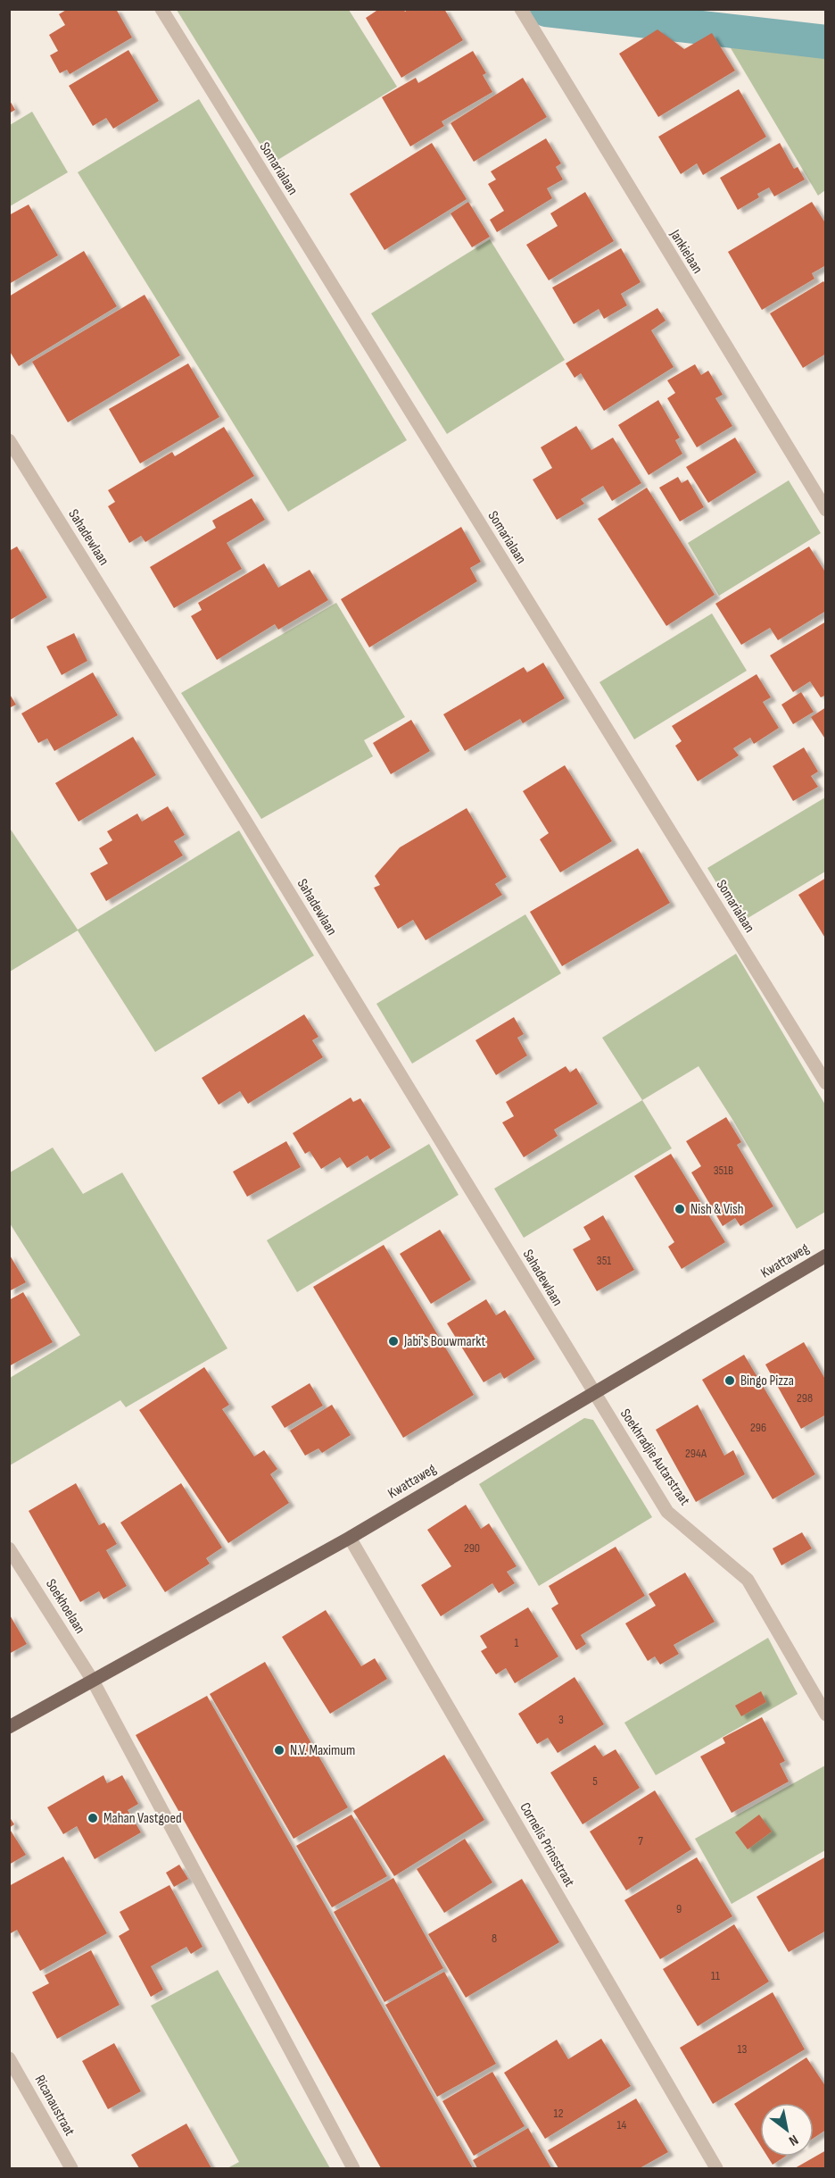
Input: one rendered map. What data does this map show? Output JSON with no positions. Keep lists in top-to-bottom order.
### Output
{
  "streets": {
    "main road": ["Kwattaweg"],
    "street": [
      "Somarialaan",
      "Jankielaan",
      "Sahadewlaan",
      "Soekhradjie Autarstraat",
      "Soekhoelaan",
      "Cornelis Prinsstraat",
      "Ricanaustraat"
    ]
  },
  "crossings": [
    ["Sahadewlaan", "Kwattaweg"],
    ["Sahadewlaan", "Soekhradjie Autarstraat"],
    ["Kwattaweg", "Soekhradjie Autarstraat"],
    ["Kwattaweg", "Soekhoelaan"],
    ["Kwattaweg", "Cornelis Prinsstraat"]
  ],
  "places": [
    "Nish & Vish",
    "Jabi's Bouwmarkt",
    "Bingo Pizza",
    "N.V. Maximum",
    "Mahan Vastgoed"
  ],
  "house_numbers": [
    "351B",
    "351",
    "298",
    "296",
    "294A",
    "290",
    "1",
    "3",
    "5",
    "7",
    "9",
    "8",
    "11",
    "13",
    "12",
    "14"
  ],
  "north": "bottom right"
}
